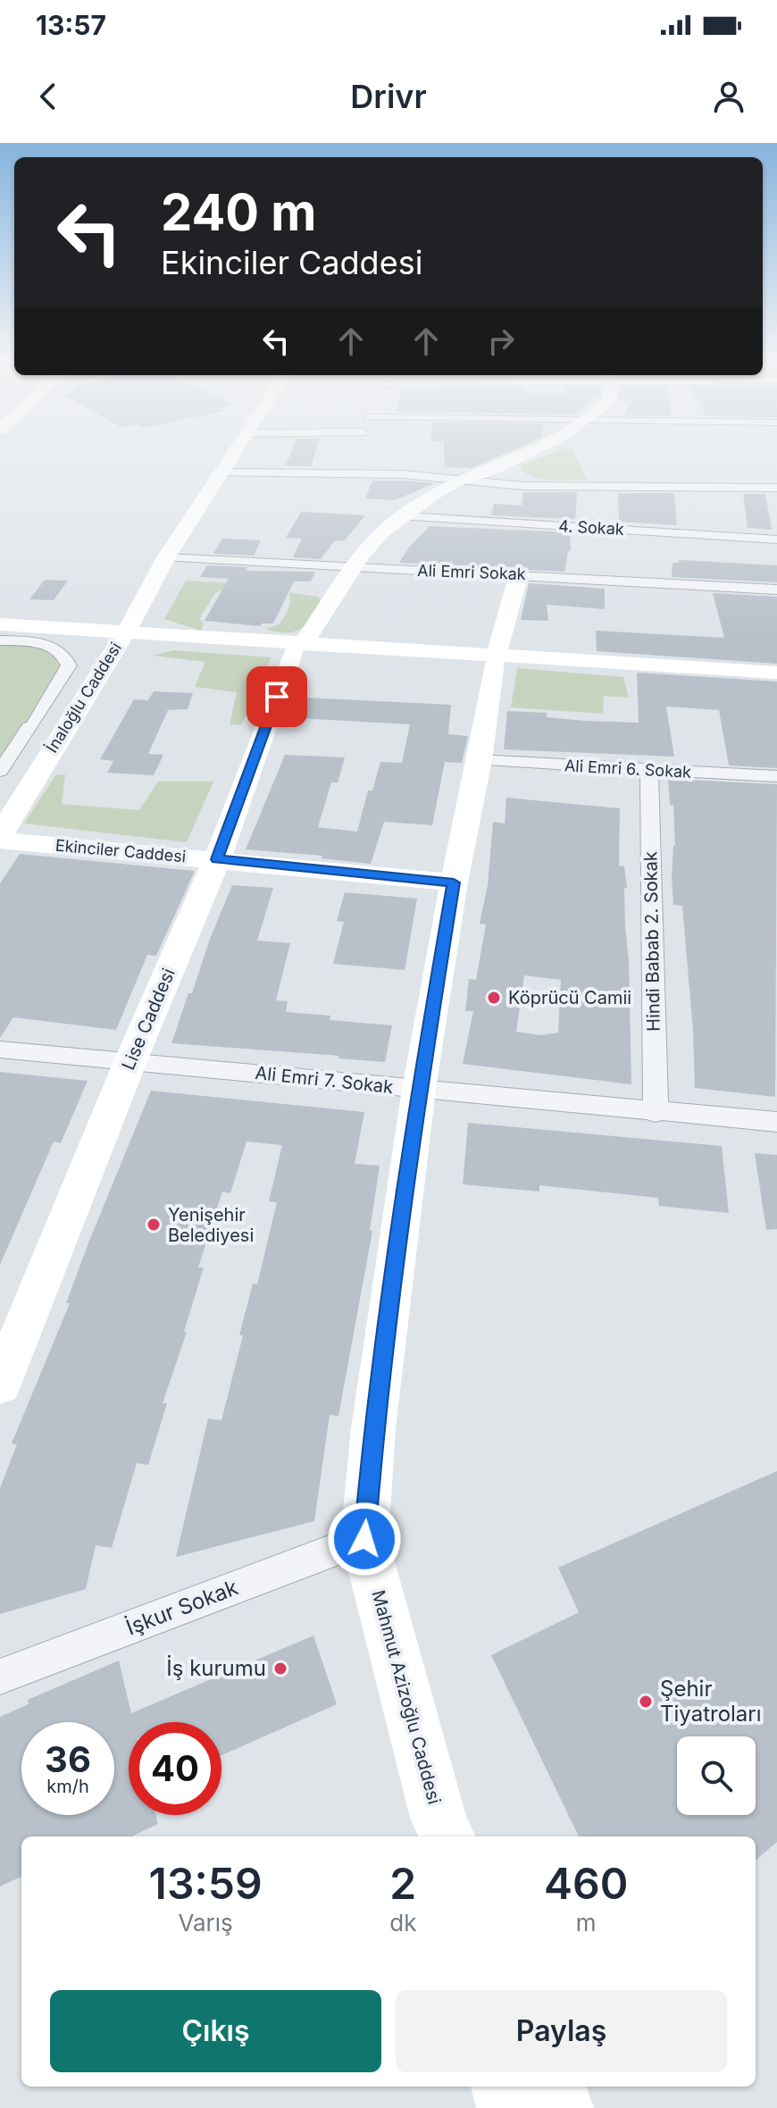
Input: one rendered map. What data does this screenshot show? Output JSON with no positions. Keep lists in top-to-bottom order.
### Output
{
  "streets": {
    "street": [
      "4. Sokak",
      "Ali Emri Sokak",
      "İnaloğlu Caddesi",
      "Ali Emri 6. Sokak",
      "Ekinciler Caddesi",
      "Hindi Babab 2. Sokak",
      "Lise Caddesi",
      "Ali Emri 7. Sokak",
      "İşkur Sokak",
      "Mahmut Azizoğlu Caddesi"
    ]
  },
  "crossings": [
    ["4. Sokak", "Lise Caddesi"],
    ["Ali Emri Sokak", "İnaloğlu Caddesi"],
    ["Ali Emri Sokak", "Lise Caddesi"],
    ["Ali Emri Sokak", "Mahmut Azizoğlu Caddesi"],
    ["İnaloğlu Caddesi", "Ekinciler Caddesi"],
    ["Ali Emri 6. Sokak", "Hindi Babab 2. Sokak"],
    ["Ali Emri 6. Sokak", "Mahmut Azizoğlu Caddesi"],
    ["Ekinciler Caddesi", "Lise Caddesi"],
    ["Ekinciler Caddesi", "Mahmut Azizoğlu Caddesi"],
    ["Hindi Babab 2. Sokak", "Ali Emri 7. Sokak"],
    ["Lise Caddesi", "Ali Emri 7. Sokak"],
    ["Ali Emri 7. Sokak", "Mahmut Azizoğlu Caddesi"],
    ["İşkur Sokak", "Mahmut Azizoğlu Caddesi"]
  ],
  "places": [
    "Köprücü Camii",
    "Yenişehir Belediyesi",
    "İş kurumu",
    "Şehir Tiyatroları"
  ],
  "page": {
    "status": "13:57",
    "header": "Drivr",
    "turn": ["240 m", "Ekinciler Caddesi"],
    "speed": "36 km/h",
    "limit": "40",
    "eta": [
      "13:59",
      "Varış",
      "2",
      "dk",
      "460",
      "m"
    ],
    "buttons": ["Çıkış", "Paylaş"]
  }
}
